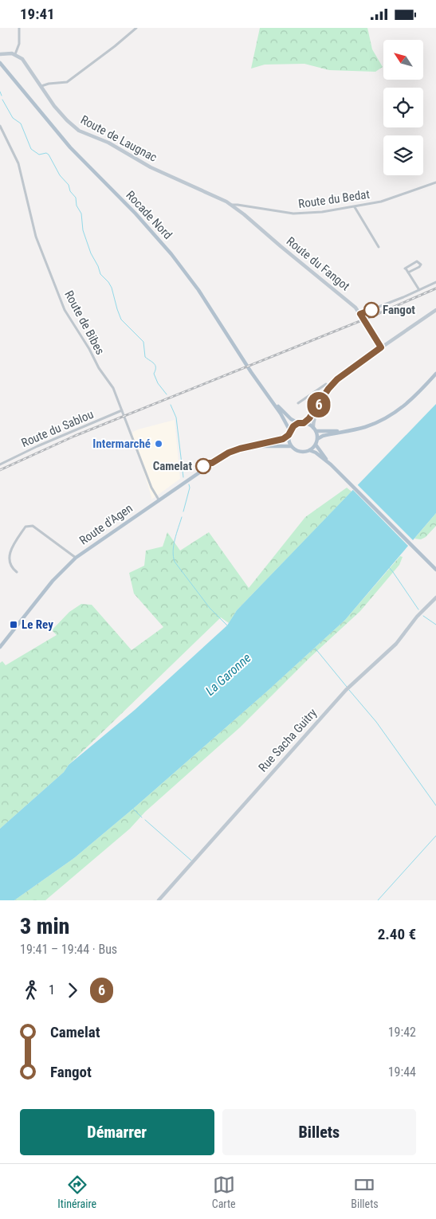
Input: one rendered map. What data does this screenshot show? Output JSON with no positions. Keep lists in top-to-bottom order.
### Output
{
  "streets": {
    "main road": ["Rocade Nord", "Route d'Agen"],
    "street": [
      "Route de Laugnac",
      "Route du Bedat",
      "Route du Fangot",
      "Route de Bibes",
      "Route du Sablou",
      "Rue Sacha Guitry"
    ]
  },
  "crossings": [
    ["Route de Laugnac", "Route du Bedat"],
    ["Route de Laugnac", "Route du Fangot"],
    ["Route du Bedat", "Route du Fangot"],
    ["Route de Bibes", "Route du Sablou"],
    ["Route de Bibes", "Route d'Agen"]
  ],
  "water": ["La Garonne"],
  "places": {
    "other": ["Fangot", "Intermarché", "Camelat"],
    "transit": ["Le Rey"]
  },
  "lines": ["bus line 6"],
  "north": "top left",
  "page": {
    "status": "19:41",
    "on_map": "6",
    "heading": ["3 min", "19:41 – 19:44 · Bus", "2.40 €"],
    "legs": ["1", "6"],
    "list": [
      {
        "name": "Camelat",
        "value": "19:42"
      },
      {
        "name": "Fangot",
        "value": "19:44"
      }
    ],
    "buttons": ["Démarrer", "Billets"],
    "tabs": ["Itinéraire", "Carte", "Billets"]
  }
}
